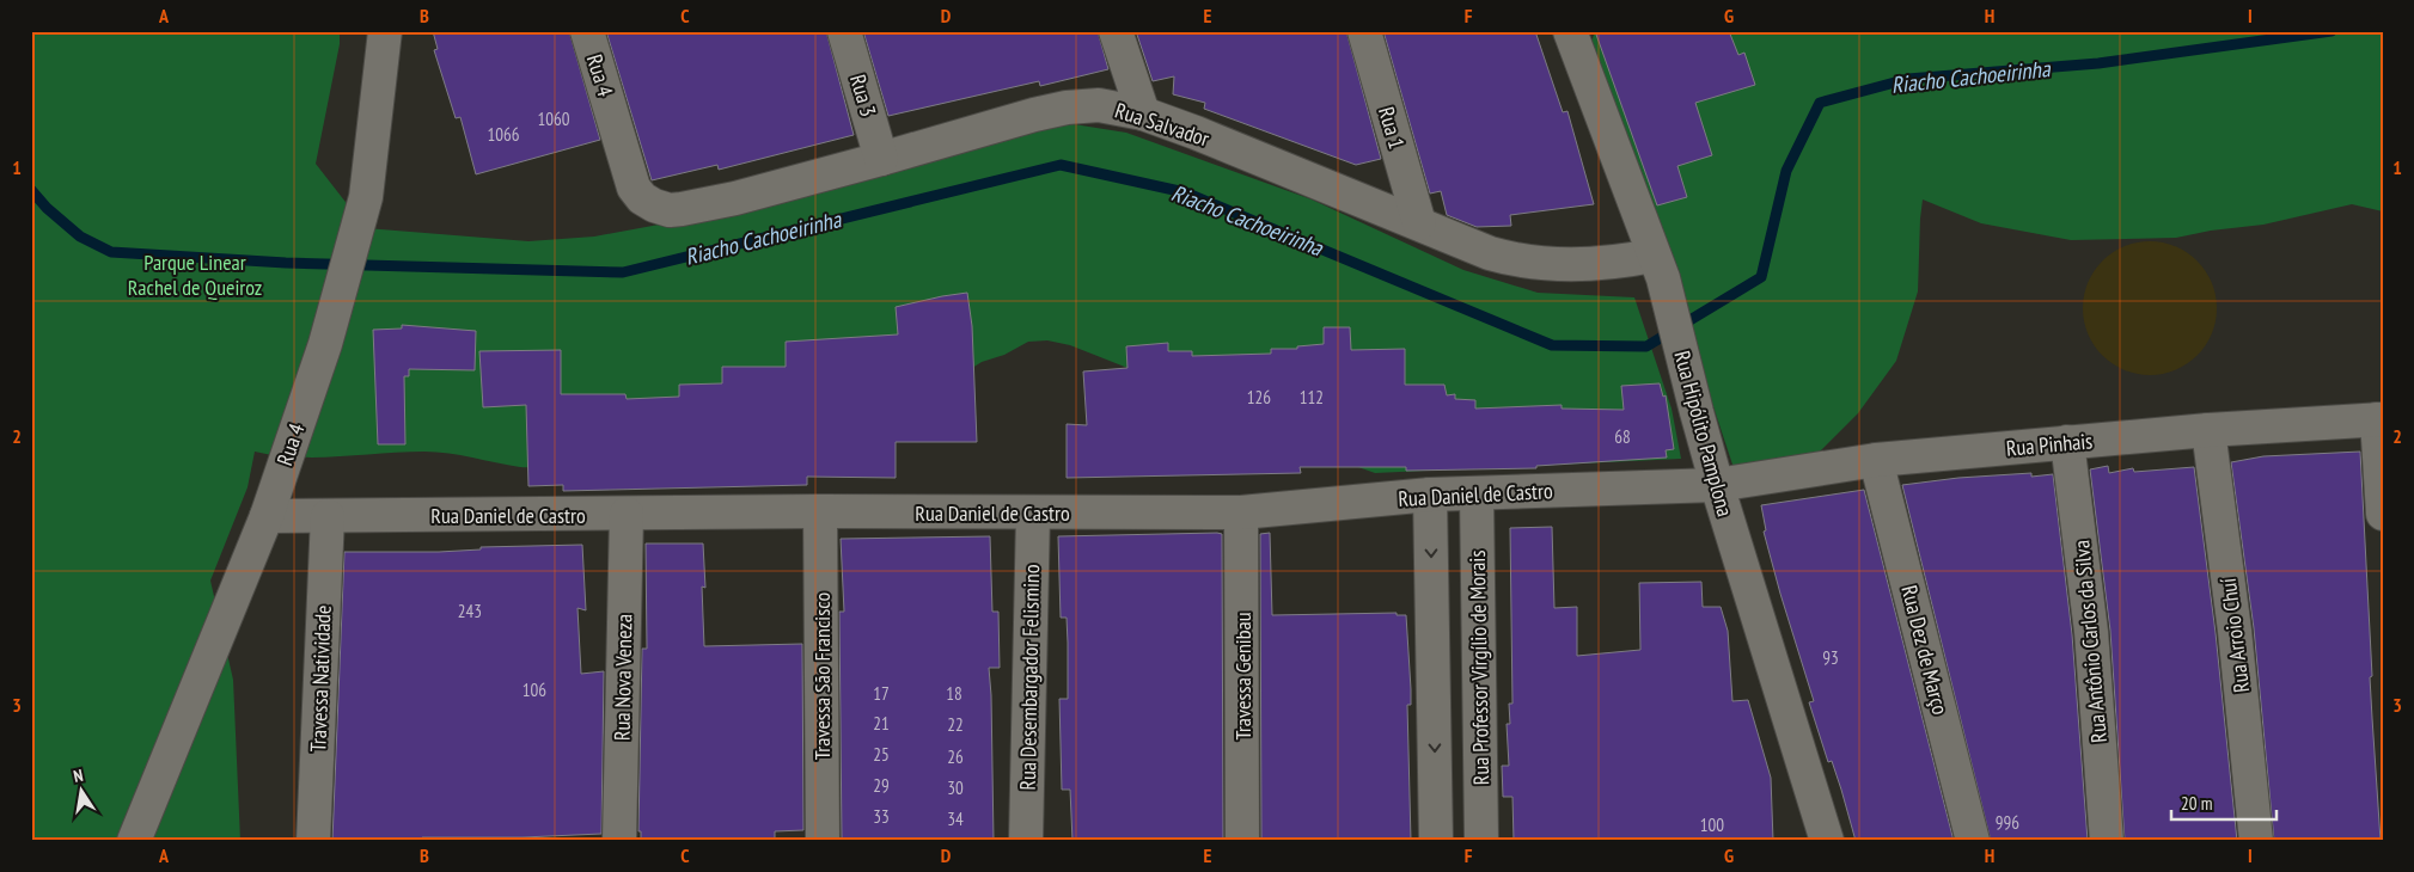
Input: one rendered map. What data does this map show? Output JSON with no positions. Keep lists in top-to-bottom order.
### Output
{
  "streets": {
    "street": [
      "Rua 4",
      "Rua 3",
      "Rua Salvador",
      "Rua 1",
      "Rua Hipólito Pamplona",
      "Rua Pinhais",
      "Rua Daniel de Castro",
      "Rua Arroio Chuí",
      "Rua Antônio Carlos da Silva",
      "Rua Dez de Março",
      "Rua Professor Virgílio de Morais",
      "Travessa São Francisco",
      "Travessa Genibau",
      "Rua Nova Veneza",
      "Rua Desembargador Felismino",
      "Travessa Natividade"
    ]
  },
  "crossings": [
    ["Rua 4", "Rua Salvador"],
    ["Rua 4", "Rua Daniel de Castro"],
    ["Rua 3", "Rua Salvador"],
    ["Rua Salvador", "Rua 1"],
    ["Rua Salvador", "Rua Hipólito Pamplona"],
    ["Rua Hipólito Pamplona", "Rua Pinhais"],
    ["Rua Hipólito Pamplona", "Rua Daniel de Castro"],
    ["Rua Pinhais", "Rua Daniel de Castro"],
    ["Rua Pinhais", "Rua Arroio Chuí"],
    ["Rua Pinhais", "Rua Antônio Carlos da Silva"],
    ["Rua Pinhais", "Rua Dez de Março"],
    ["Rua Daniel de Castro", "Rua Professor Virgílio de Morais"],
    ["Rua Daniel de Castro", "Travessa São Francisco"],
    ["Rua Daniel de Castro", "Travessa Genibau"],
    ["Rua Daniel de Castro", "Rua Nova Veneza"],
    ["Rua Daniel de Castro", "Rua Desembargador Felismino"],
    ["Rua Daniel de Castro", "Travessa Natividade"]
  ],
  "water": ["Riacho Cachoeirinha"],
  "parks": ["Parque Linear Rachel de Queiroz"],
  "house_numbers": [
    "1060",
    "1066",
    "126",
    "112",
    "68",
    "243",
    "93",
    "106",
    "17",
    "18",
    "21",
    "22",
    "25",
    "26",
    "29",
    "30",
    "33",
    "34",
    "996",
    "100"
  ],
  "scale_bar": "20 m",
  "north": "top",
  "grid": {
    "columns": [
      "A",
      "B",
      "C",
      "D",
      "E",
      "F",
      "G",
      "H",
      "I"
    ],
    "rows": ["1", "2", "3"]
  }
}
